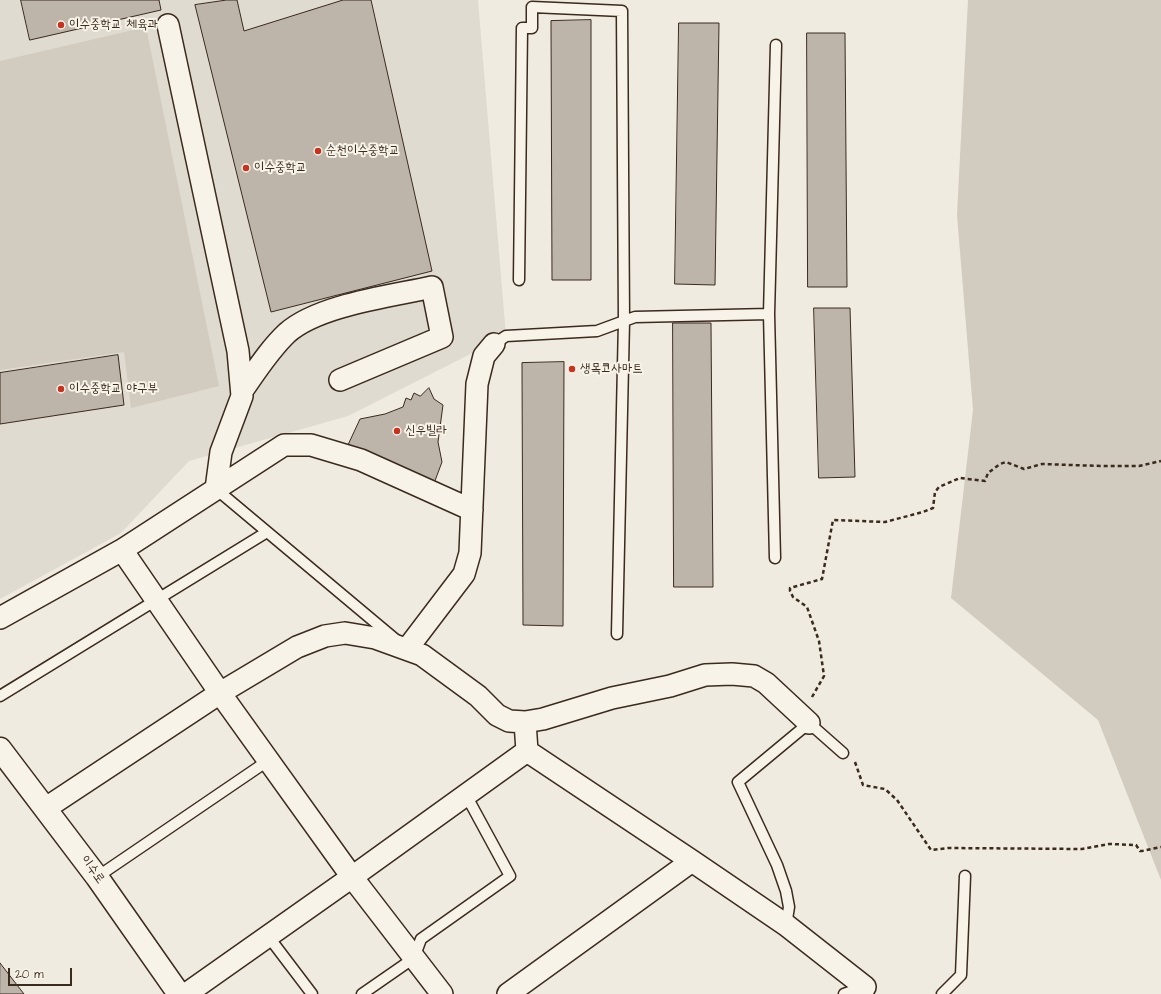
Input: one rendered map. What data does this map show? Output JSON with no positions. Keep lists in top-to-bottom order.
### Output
{
  "streets": {
    "main road": ["이수로"]
  },
  "places": [
    "이수중학교 체육과",
    "순천이수중학교",
    "이수중학교",
    "생목코사마트",
    "이수중학교 야구부",
    "신우빌라"
  ],
  "scale_bar": "20 m"
}
